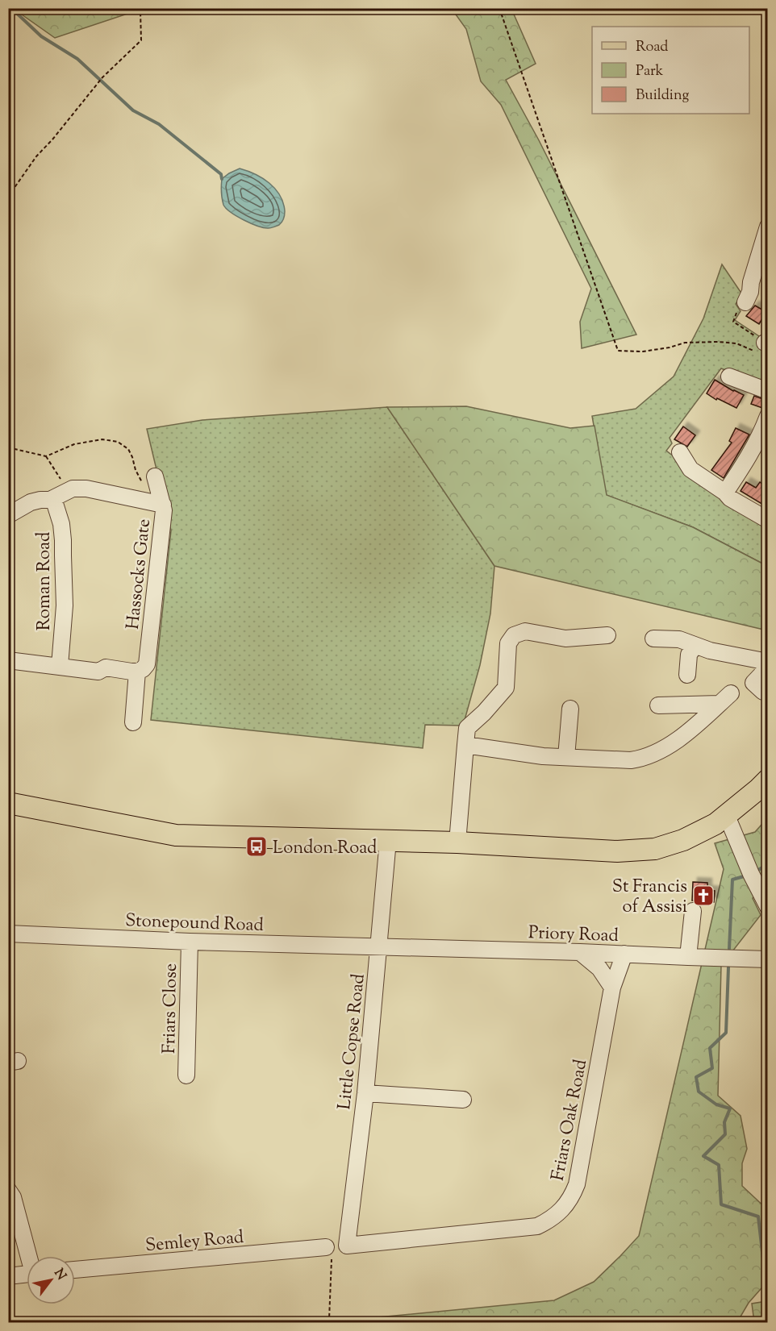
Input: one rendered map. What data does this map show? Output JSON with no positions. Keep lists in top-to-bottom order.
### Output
{
  "streets": {
    "street": [
      "Hassocks Gate",
      "Roman Road",
      "Stonepound Road",
      "Priory Road",
      "Friars Close",
      "Little Copse Road",
      "Friars Oak Road",
      "Semley Road"
    ]
  },
  "crossings": [
    ["Stonepound Road", "Priory Road"],
    ["Stonepound Road", "Friars Close"],
    ["Stonepound Road", "Little Copse Road"],
    ["Priory Road", "Little Copse Road"],
    ["Priory Road", "Friars Oak Road"],
    ["Little Copse Road", "Friars Oak Road"]
  ],
  "places": {
    "bus stop": ["London Road"],
    "church": ["St Francis of Assisi"]
  },
  "legend": ["Road", "Park", "Building"],
  "north": "top right"
}
